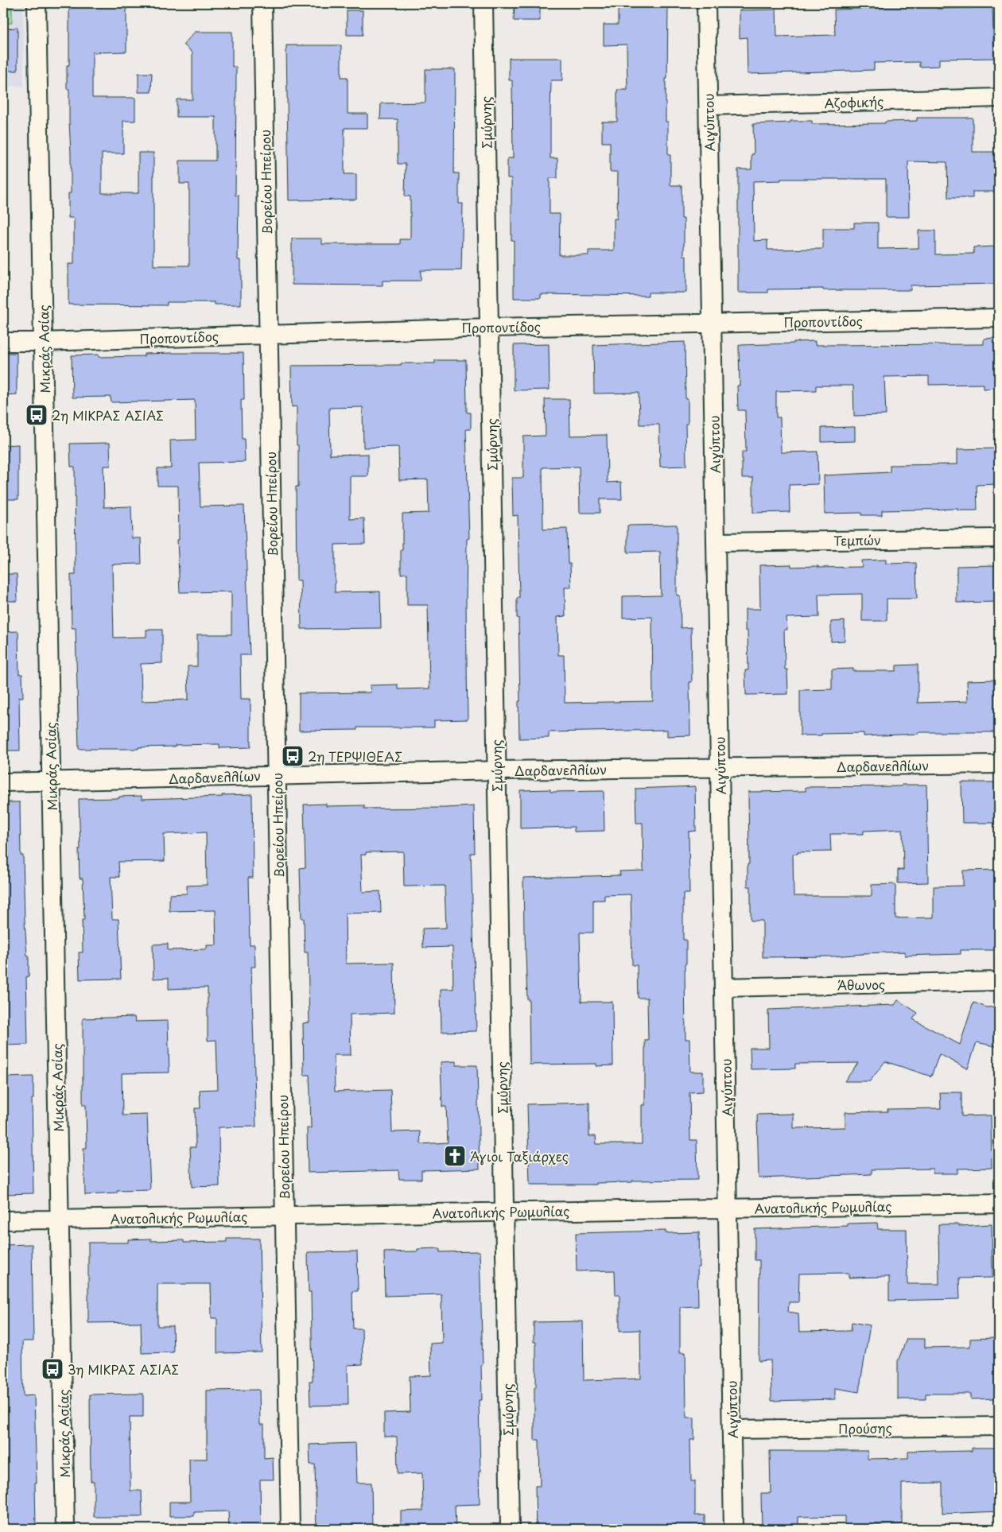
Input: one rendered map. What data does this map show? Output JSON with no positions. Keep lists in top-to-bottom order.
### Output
{
  "streets": {
    "street": [
      "Αζοφικής",
      "Σμύρνης",
      "Αιγύπτου",
      "Βορείου Ηπείρου",
      "Προποντίδος",
      "Μικράς Ασίας",
      "Τεμπών",
      "Δαρδανελλίων",
      "Άθωνος",
      "Ανατολικής Ρωμυλίας",
      "Προύσης"
    ]
  },
  "crossings": [
    ["Αζοφικής", "Αιγύπτου"],
    ["Σμύρνης", "Προποντίδος"],
    ["Σμύρνης", "Δαρδανελλίων"],
    ["Σμύρνης", "Ανατολικής Ρωμυλίας"],
    ["Αιγύπτου", "Προποντίδος"],
    ["Αιγύπτου", "Τεμπών"],
    ["Αιγύπτου", "Δαρδανελλίων"],
    ["Αιγύπτου", "Άθωνος"],
    ["Αιγύπτου", "Ανατολικής Ρωμυλίας"],
    ["Αιγύπτου", "Προύσης"],
    ["Βορείου Ηπείρου", "Προποντίδος"],
    ["Βορείου Ηπείρου", "Δαρδανελλίων"],
    ["Βορείου Ηπείρου", "Ανατολικής Ρωμυλίας"],
    ["Προποντίδος", "Μικράς Ασίας"],
    ["Μικράς Ασίας", "Δαρδανελλίων"],
    ["Μικράς Ασίας", "Ανατολικής Ρωμυλίας"]
  ],
  "places": {
    "bus stop": ["2η ΜΙΚΡΑΣ ΑΣΙΑΣ", "2η ΤΕΡΨΙΘΕΑΣ", "3η ΜΙΚΡΑΣ ΑΣΙΑΣ"],
    "church": ["Άγιοι Ταξιάρχες"]
  }
}
